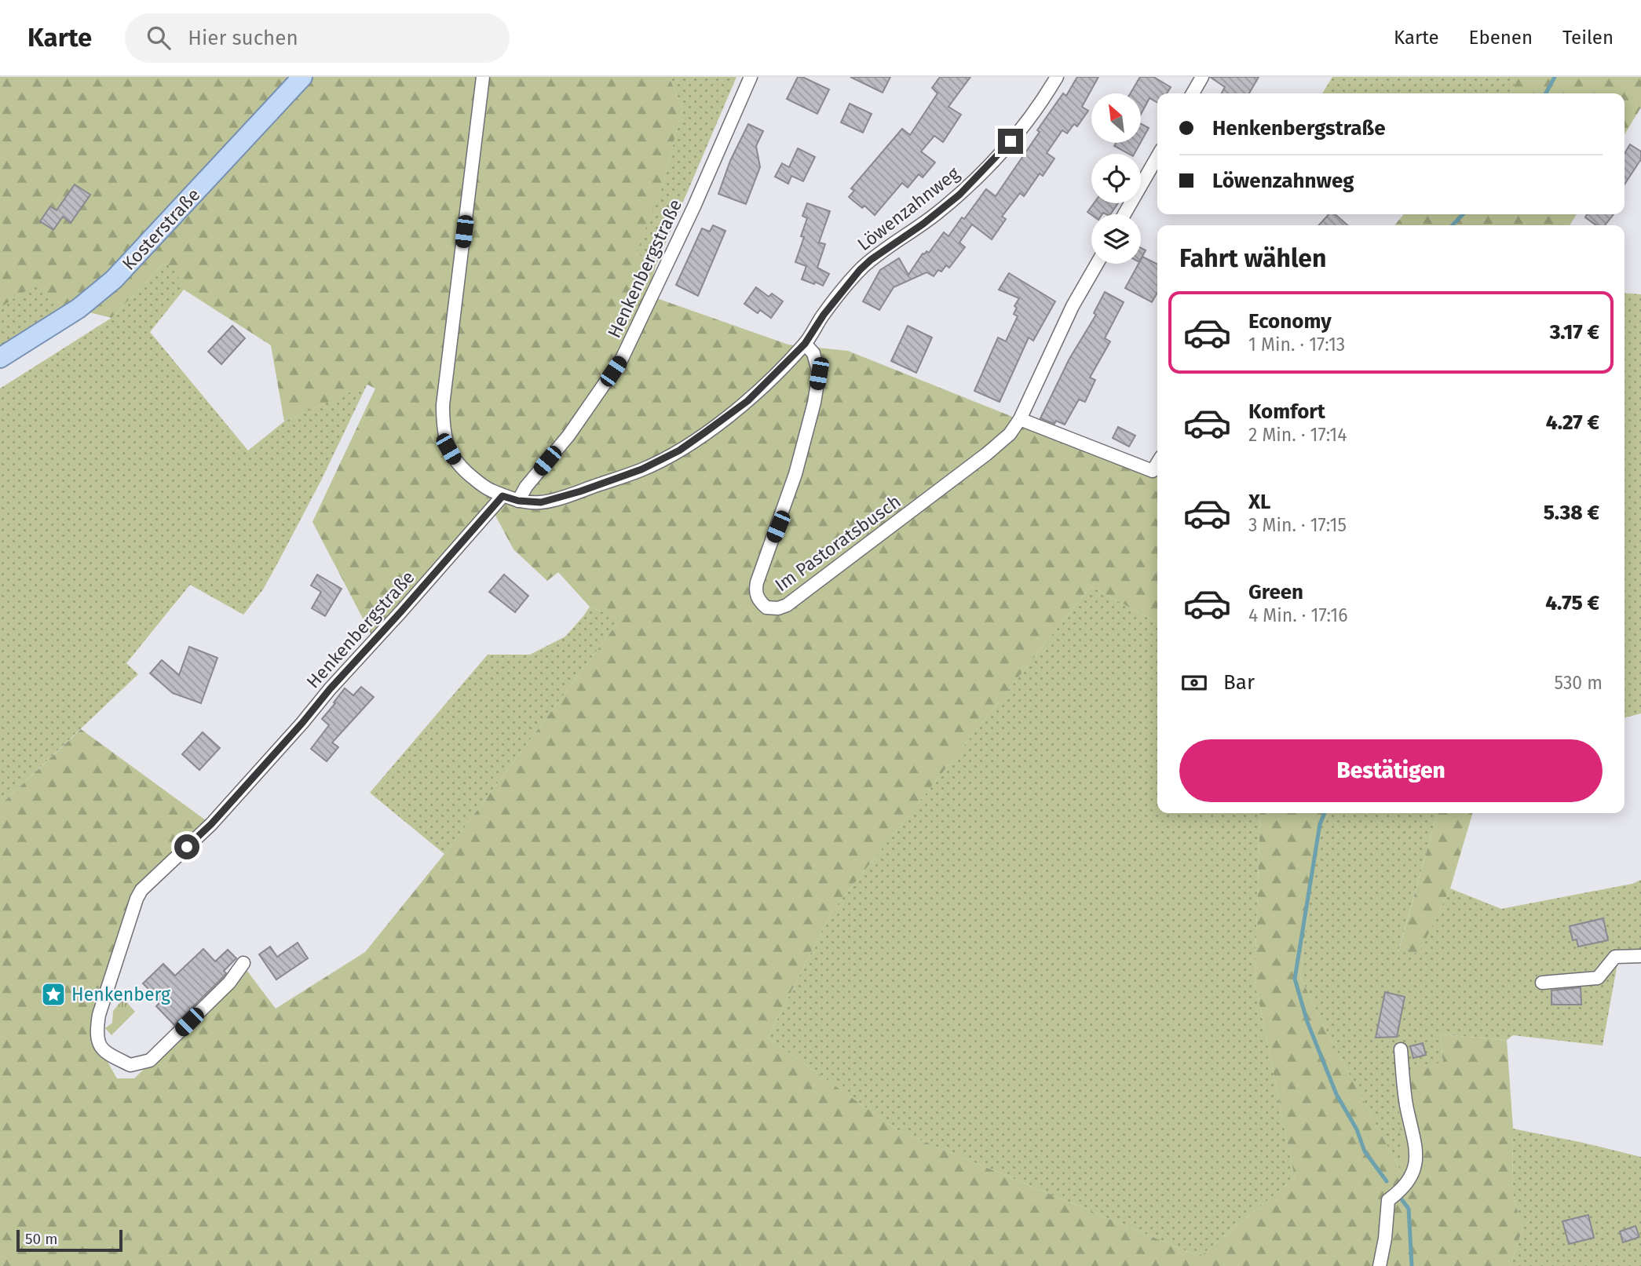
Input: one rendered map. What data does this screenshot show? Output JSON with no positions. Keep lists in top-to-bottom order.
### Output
{
  "streets": {
    "main road": ["Kosterstraße"],
    "street": ["Löwenzahnweg", "Henkenbergstraße", "Im Pastoratsbusch"]
  },
  "crossings": [
    ["Löwenzahnweg", "Im Pastoratsbusch"]
  ],
  "places": {
    "place": ["Henkenberg"]
  },
  "scale_bar": "50 m",
  "north": "top left",
  "page": {
    "header": "Karte",
    "search": "Hier suchen",
    "nav": ["Karte", "Ebenen", "Teilen"],
    "banner": ["Henkenbergstraße", "Löwenzahnweg"],
    "heading": "Fahrt wählen",
    "list": [
      {
        "name": "Economy",
        "note": "1 Min. · 17:13",
        "value": "3.17 €"
      },
      {
        "name": "Komfort",
        "note": "2 Min. · 17:14",
        "value": "4.27 €"
      },
      {
        "name": "XL",
        "note": "3 Min. · 17:15",
        "value": "5.38 €"
      },
      {
        "name": "Green",
        "note": "4 Min. · 17:16",
        "value": "4.75 €"
      }
    ],
    "pay": ["Bar", "530 m"],
    "buttons": "Bestätigen",
    "scale": "50 m"
  }
}
